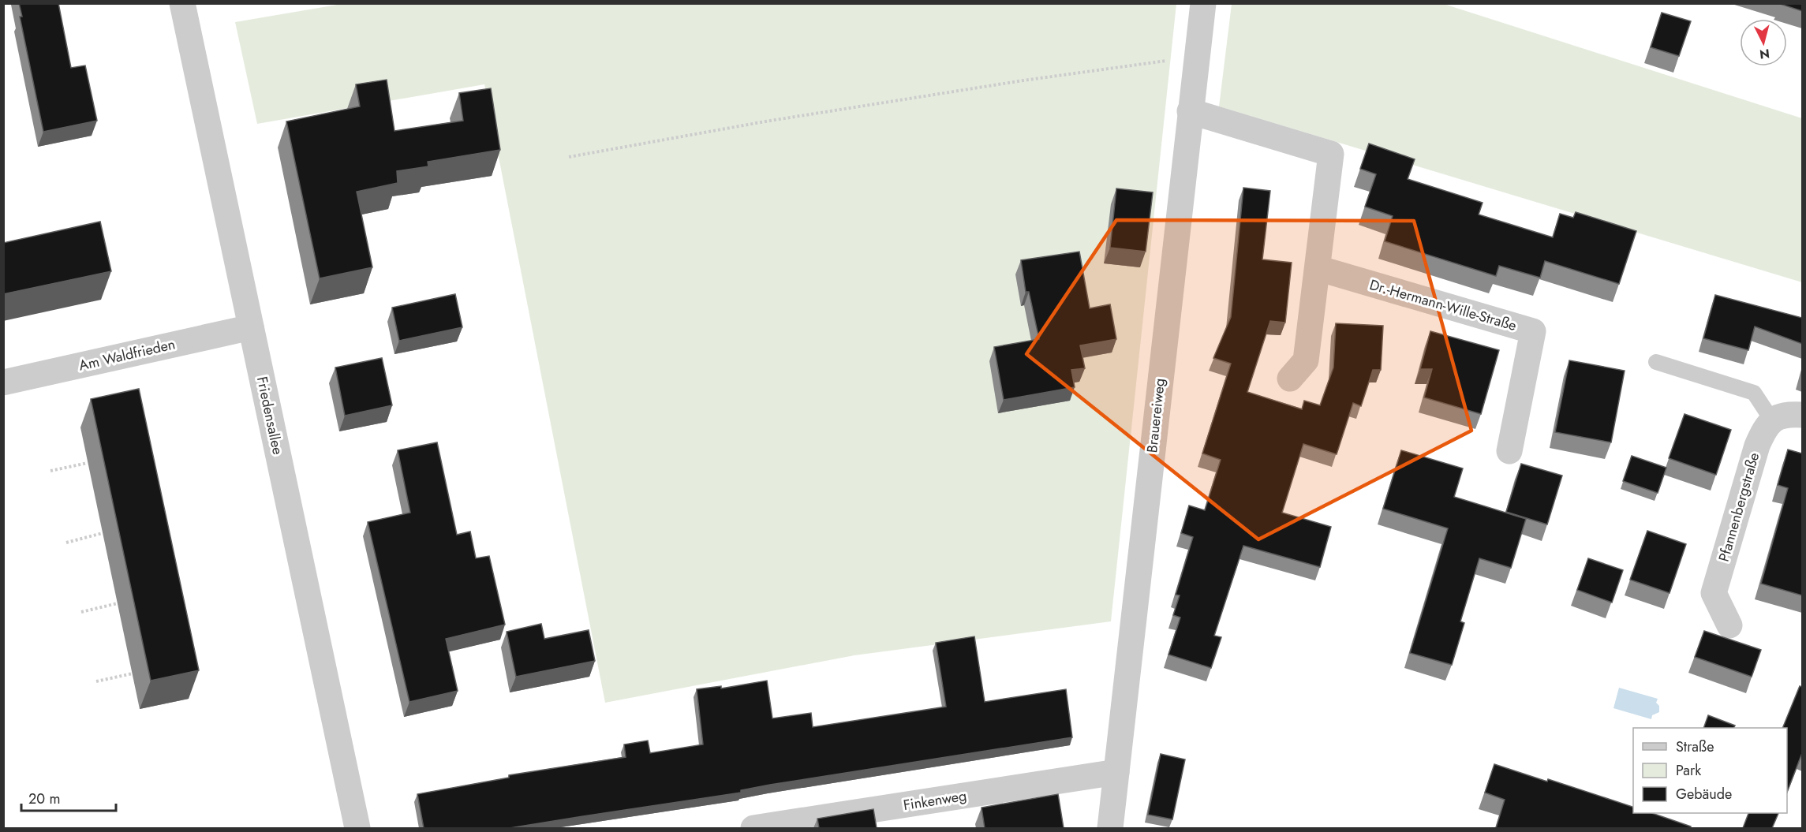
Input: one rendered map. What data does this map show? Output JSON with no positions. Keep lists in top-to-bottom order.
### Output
{
  "streets": {
    "street": [
      "Dr.-Hermann-Wille-Straße",
      "Am Waldfrieden",
      "Friedensallee",
      "Brauereiweg",
      "Pfannenbergstraße",
      "Finkenweg"
    ]
  },
  "crossings": [
    ["Am Waldfrieden", "Friedensallee"],
    ["Brauereiweg", "Finkenweg"]
  ],
  "legend": ["Straße", "Park", "Gebäude"],
  "scale_bar": "20 m",
  "north": "bottom"
}
